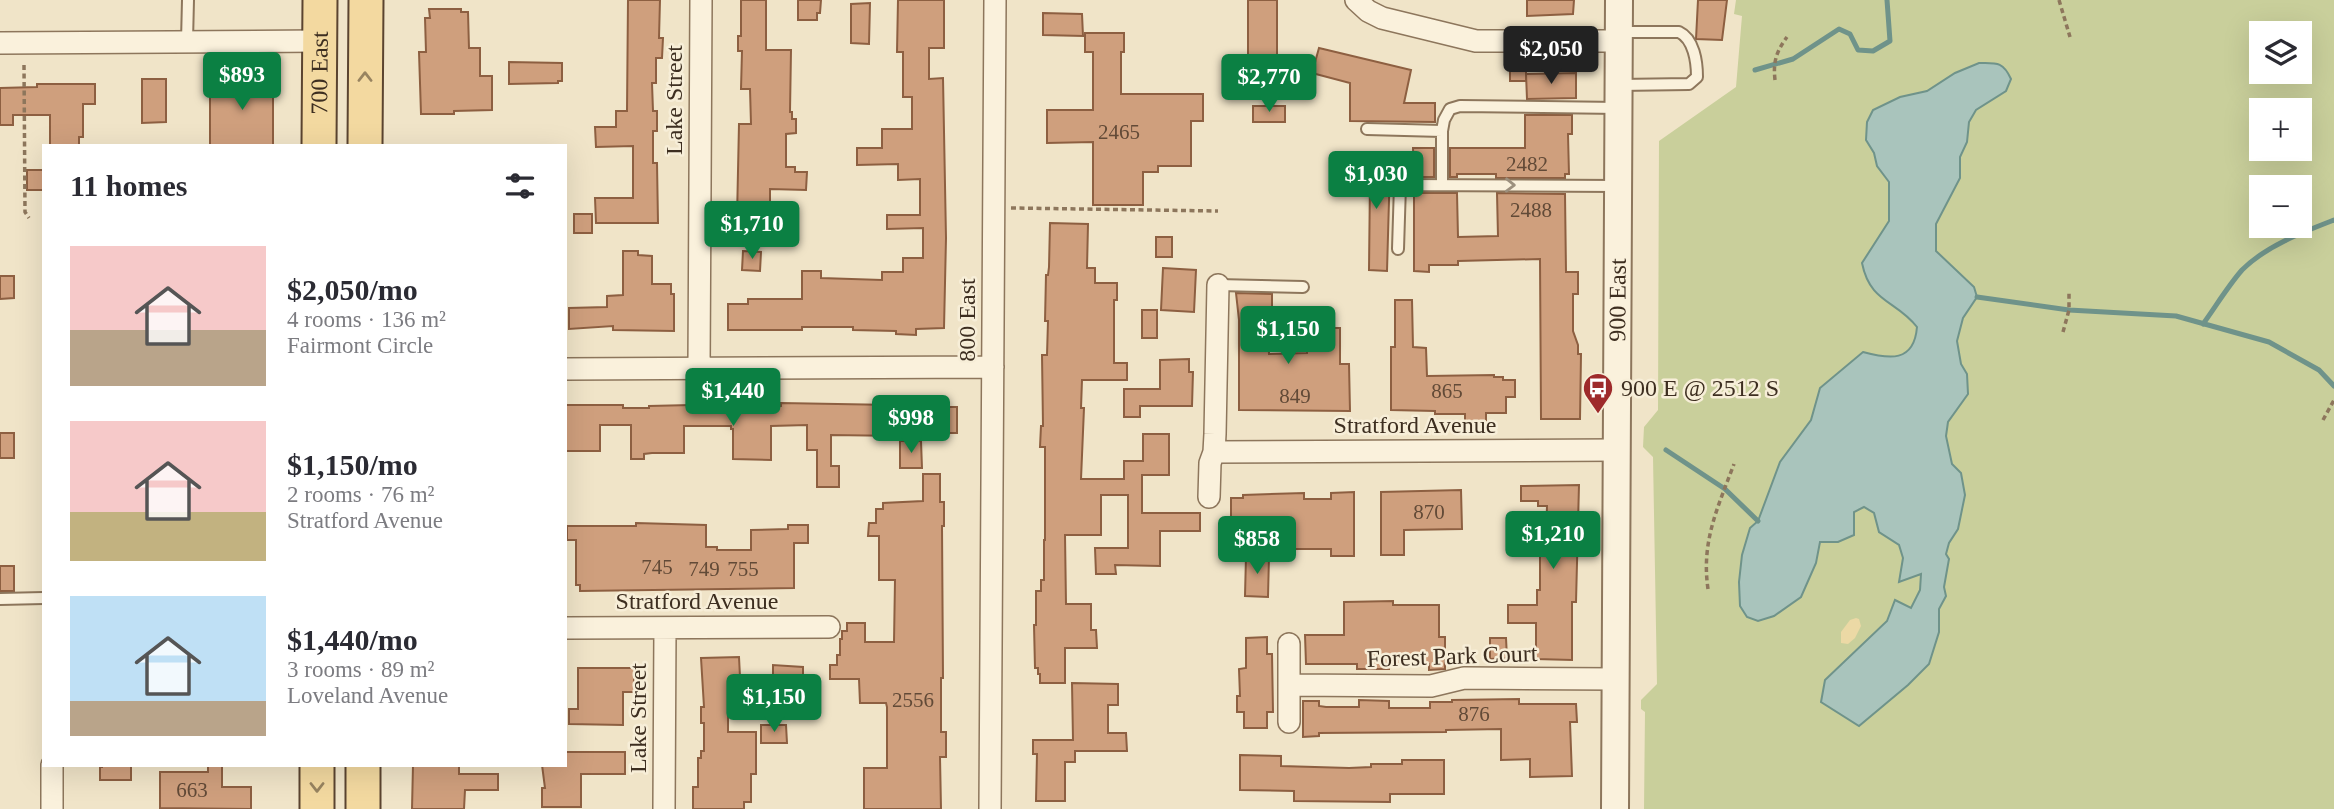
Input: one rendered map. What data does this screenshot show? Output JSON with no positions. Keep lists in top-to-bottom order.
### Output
{
  "streets": {
    "main road": ["700 East"],
    "street": [
      "Lake Street",
      "900 East",
      "800 East",
      "Stratford Avenue",
      "Forest Park Court"
    ]
  },
  "crossings": [
    ["Lake Street", "Stratford Avenue"],
    ["900 East", "Stratford Avenue"],
    ["900 East", "Forest Park Court"]
  ],
  "places": {
    "bus stop": ["900 E @ 2512 S"]
  },
  "house_numbers": [
    "2465",
    "2482",
    "2488",
    "865",
    "849",
    "870",
    "745",
    "749",
    "755",
    "2556",
    "876",
    "663"
  ],
  "page": {
    "map_buttons": ["+", "−"],
    "price": [
      "$2,050",
      "$893",
      "$2,770",
      "$1,030",
      "$1,710",
      "$1,150",
      "$1,440",
      "$998",
      "$1,210",
      "$858",
      "$1,150"
    ],
    "heading": "11 homes",
    "list": [
      {
        "name": "$2,050/mo",
        "note": "4 rooms · 136 m² · Fairmont Circle"
      },
      {
        "name": "$1,150/mo",
        "note": "2 rooms · 76 m² · Stratford Avenue"
      },
      {
        "name": "$1,440/mo",
        "note": "3 rooms · 89 m² · Loveland Avenue"
      }
    ]
  }
}
